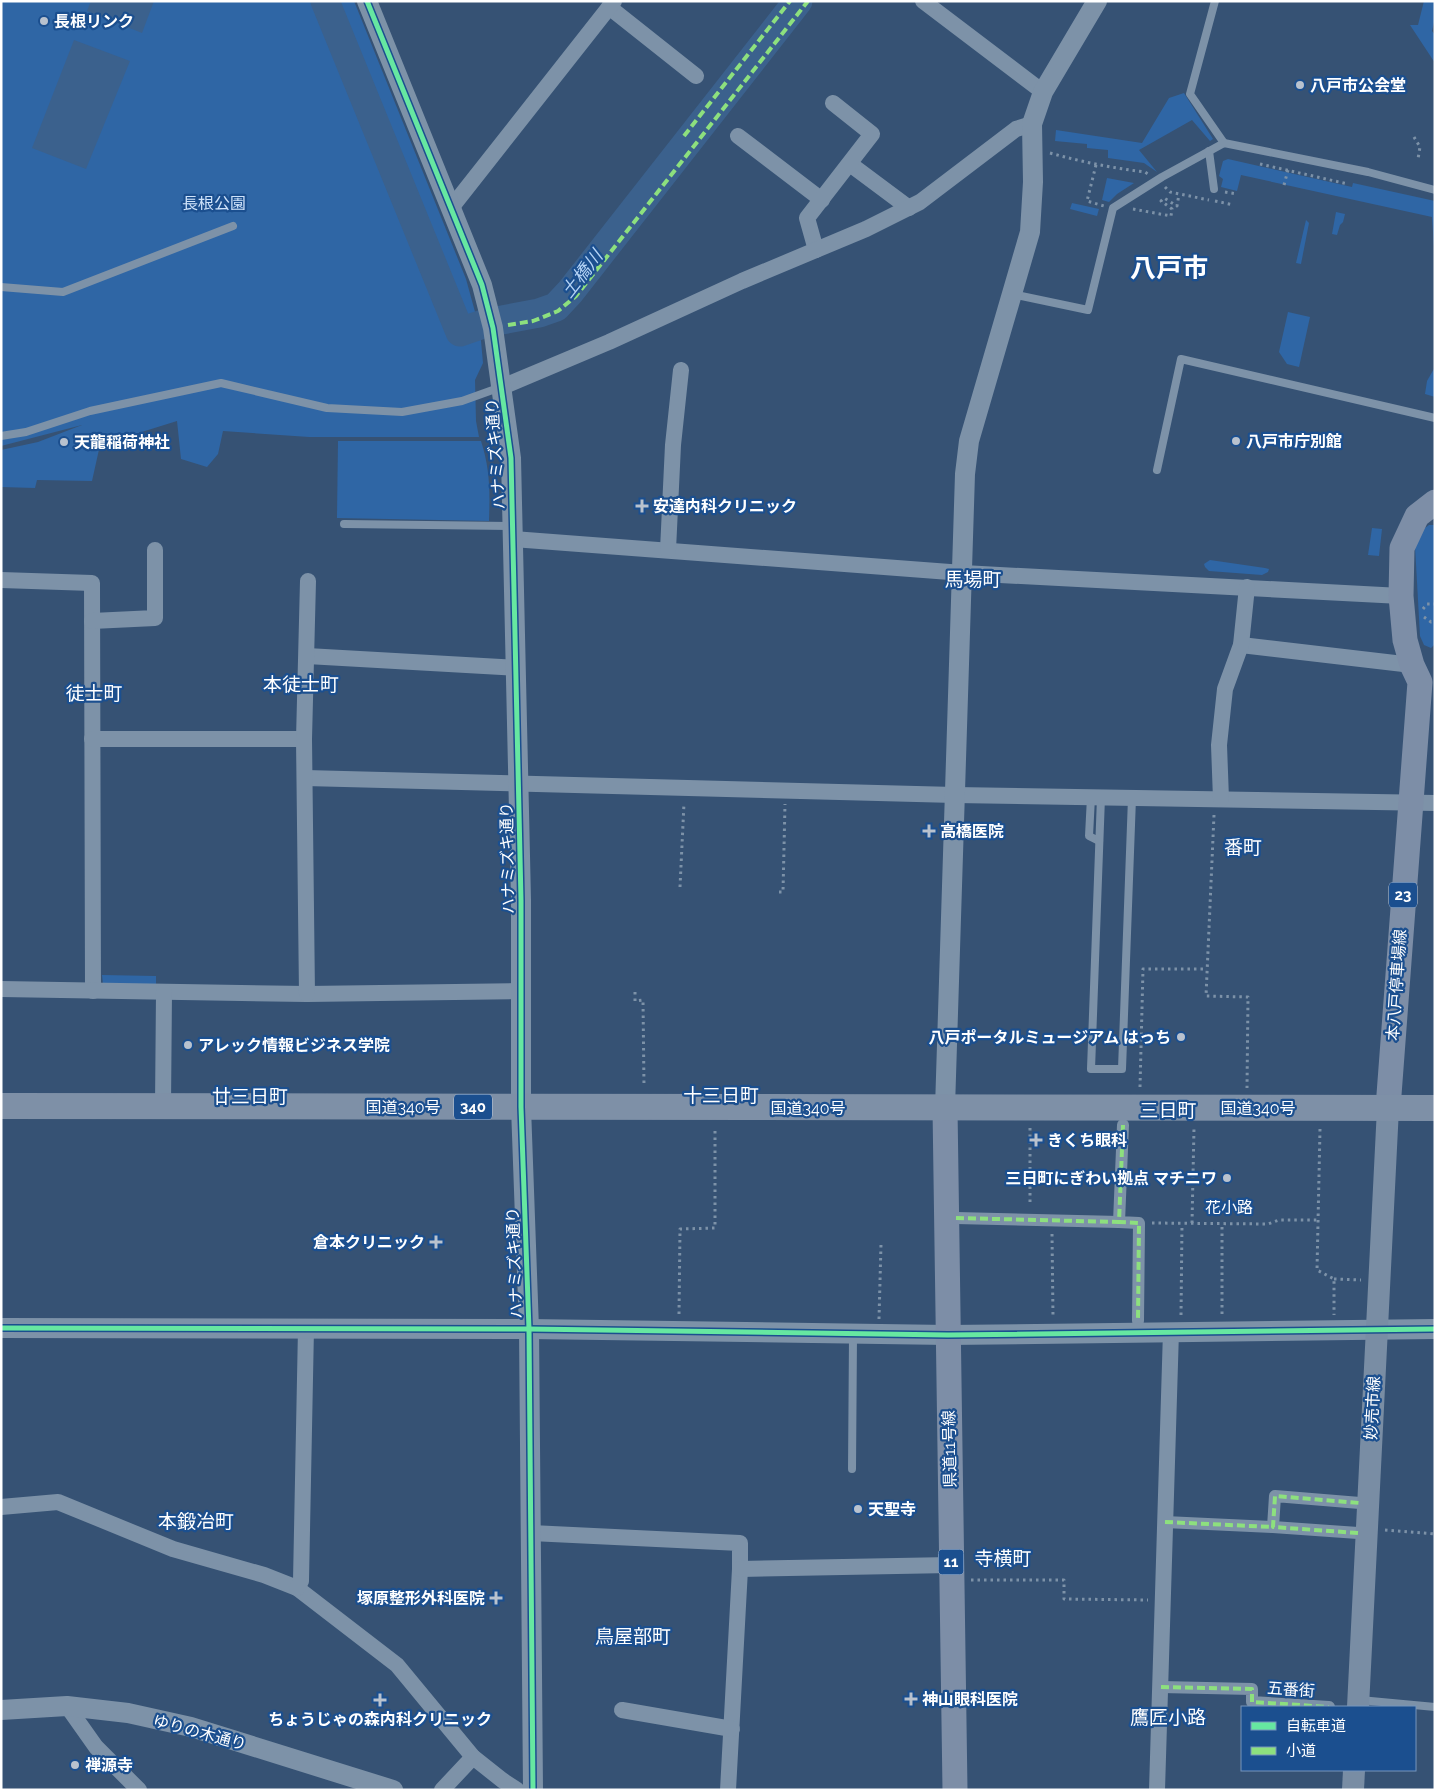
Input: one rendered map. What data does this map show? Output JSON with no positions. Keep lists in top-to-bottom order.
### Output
{
  "streets": {
    "highway": ["国道340号", "340"],
    "main road": [
      "23",
      "本八戸停車場線",
      "妙売市線",
      "県道11号線",
      "11"
    ],
    "street": ["ハナミズキ通り", "五番街", "ゆりの木通り"],
    "path": ["花小路"]
  },
  "crossings": [
    ["ハナミズキ通り", "国道340号"],
    ["本八戸停車場線", "国道340号"],
    ["本八戸停車場線", "妙売市線"],
    ["国道340号", "妙売市線"],
    ["国道340号", "県道11号線"]
  ],
  "districts": [
    "八戸市",
    "馬場町",
    "本徒士町",
    "徒士町",
    "番町",
    "十三日町",
    "廿三日町",
    "三日町",
    "本鍛冶町",
    "寺横町",
    "鳥屋部町",
    "鷹匠小路"
  ],
  "water": ["土橋川"],
  "parks": ["長根公園"],
  "places": {
    "other": [
      "長根リンク",
      "八戸市公会堂",
      "八戸市庁別館",
      "天龍稲荷神社",
      "八戸ポータルミュージアム はっち",
      "アレック情報ビジネス学院",
      "三日町にぎわい拠点 マチニワ",
      "天聖寺",
      "禅源寺"
    ],
    "health": [
      "安達内科クリニック",
      "高橋医院",
      "きくち眼科",
      "倉本クリニック",
      "塚原整形外科医院",
      "神山眼科医院",
      "ちょうじゃの森内科クリニック"
    ]
  },
  "legend": ["自転車道", "小道"]
}
